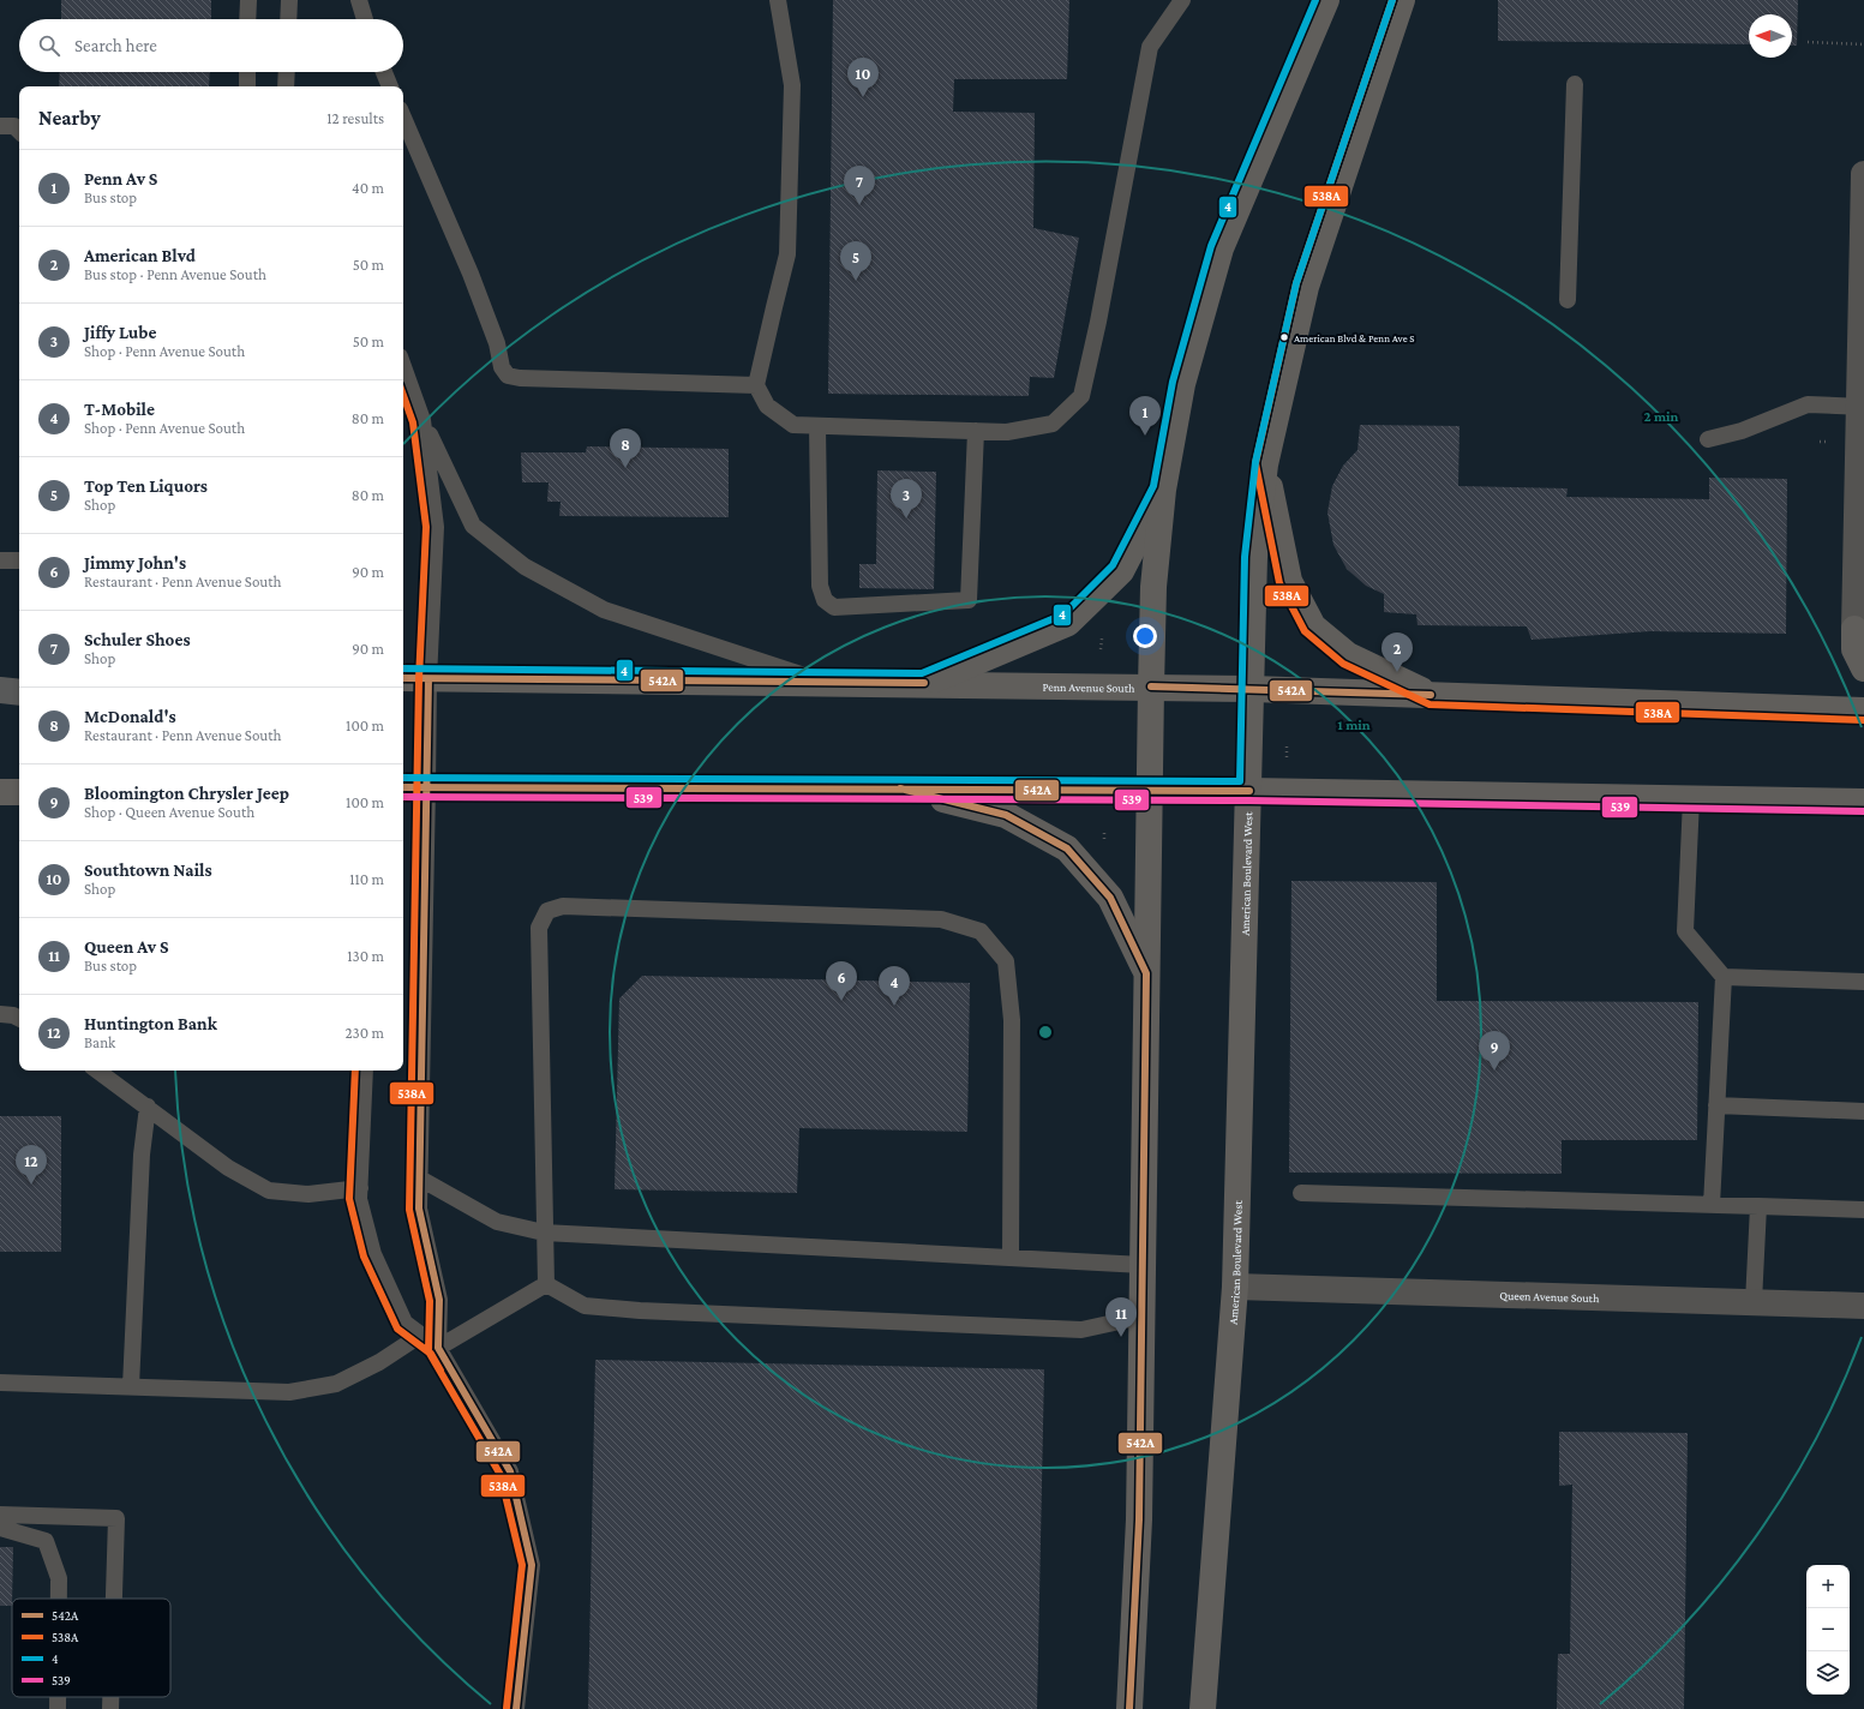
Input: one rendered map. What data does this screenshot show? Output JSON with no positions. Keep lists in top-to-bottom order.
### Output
{
  "streets": {
    "main road": ["Penn Avenue South", "American Boulevard West"],
    "street": ["Queen Avenue South"]
  },
  "crossings": [
    ["Penn Avenue South", "American Boulevard West"],
    ["American Boulevard West", "Queen Avenue South"]
  ],
  "places": ["American Blvd & Penn Ave S"],
  "lines": [
    "transit line 538A",
    "transit line 4",
    "transit line 542A",
    "transit line 539"
  ],
  "legend": [
    "542A",
    "538A",
    "4",
    "539"
  ],
  "north": "left",
  "page": {
    "search": "Search here",
    "pins": [
      "10",
      "7",
      "5",
      "1",
      "8",
      "3",
      "2",
      "6",
      "4",
      "9",
      "12",
      "11"
    ],
    "heading": ["Nearby", "12 results"],
    "list": [
      {
        "mark": "1",
        "name": "Penn Av S",
        "note": "Bus stop",
        "value": "40 m"
      },
      {
        "mark": "2",
        "name": "American Blvd",
        "note": "Bus stop · Penn Avenue South",
        "value": "50 m"
      },
      {
        "mark": "3",
        "name": "Jiffy Lube",
        "note": "Shop · Penn Avenue South",
        "value": "50 m"
      },
      {
        "mark": "4",
        "name": "T-Mobile",
        "note": "Shop · Penn Avenue South",
        "value": "80 m"
      },
      {
        "mark": "5",
        "name": "Top Ten Liquors",
        "note": "Shop",
        "value": "80 m"
      },
      {
        "mark": "6",
        "name": "Jimmy John's",
        "note": "Restaurant · Penn Avenue South",
        "value": "90 m"
      },
      {
        "mark": "7",
        "name": "Schuler Shoes",
        "note": "Shop",
        "value": "90 m"
      },
      {
        "mark": "8",
        "name": "McDonald's",
        "note": "Restaurant · Penn Avenue South",
        "value": "100 m"
      },
      {
        "mark": "9",
        "name": "Bloomington Chrysler Jeep",
        "note": "Shop · Queen Avenue South",
        "value": "100 m"
      },
      {
        "mark": "10",
        "name": "Southtown Nails",
        "note": "Shop",
        "value": "110 m"
      },
      {
        "mark": "11",
        "name": "Queen Av S",
        "note": "Bus stop",
        "value": "130 m"
      },
      {
        "mark": "12",
        "name": "Huntington Bank",
        "note": "Bank",
        "value": "230 m"
      }
    ],
    "map_buttons": ["+", "−"]
  },
  "rings": ["2 min", "1 min"]
}
